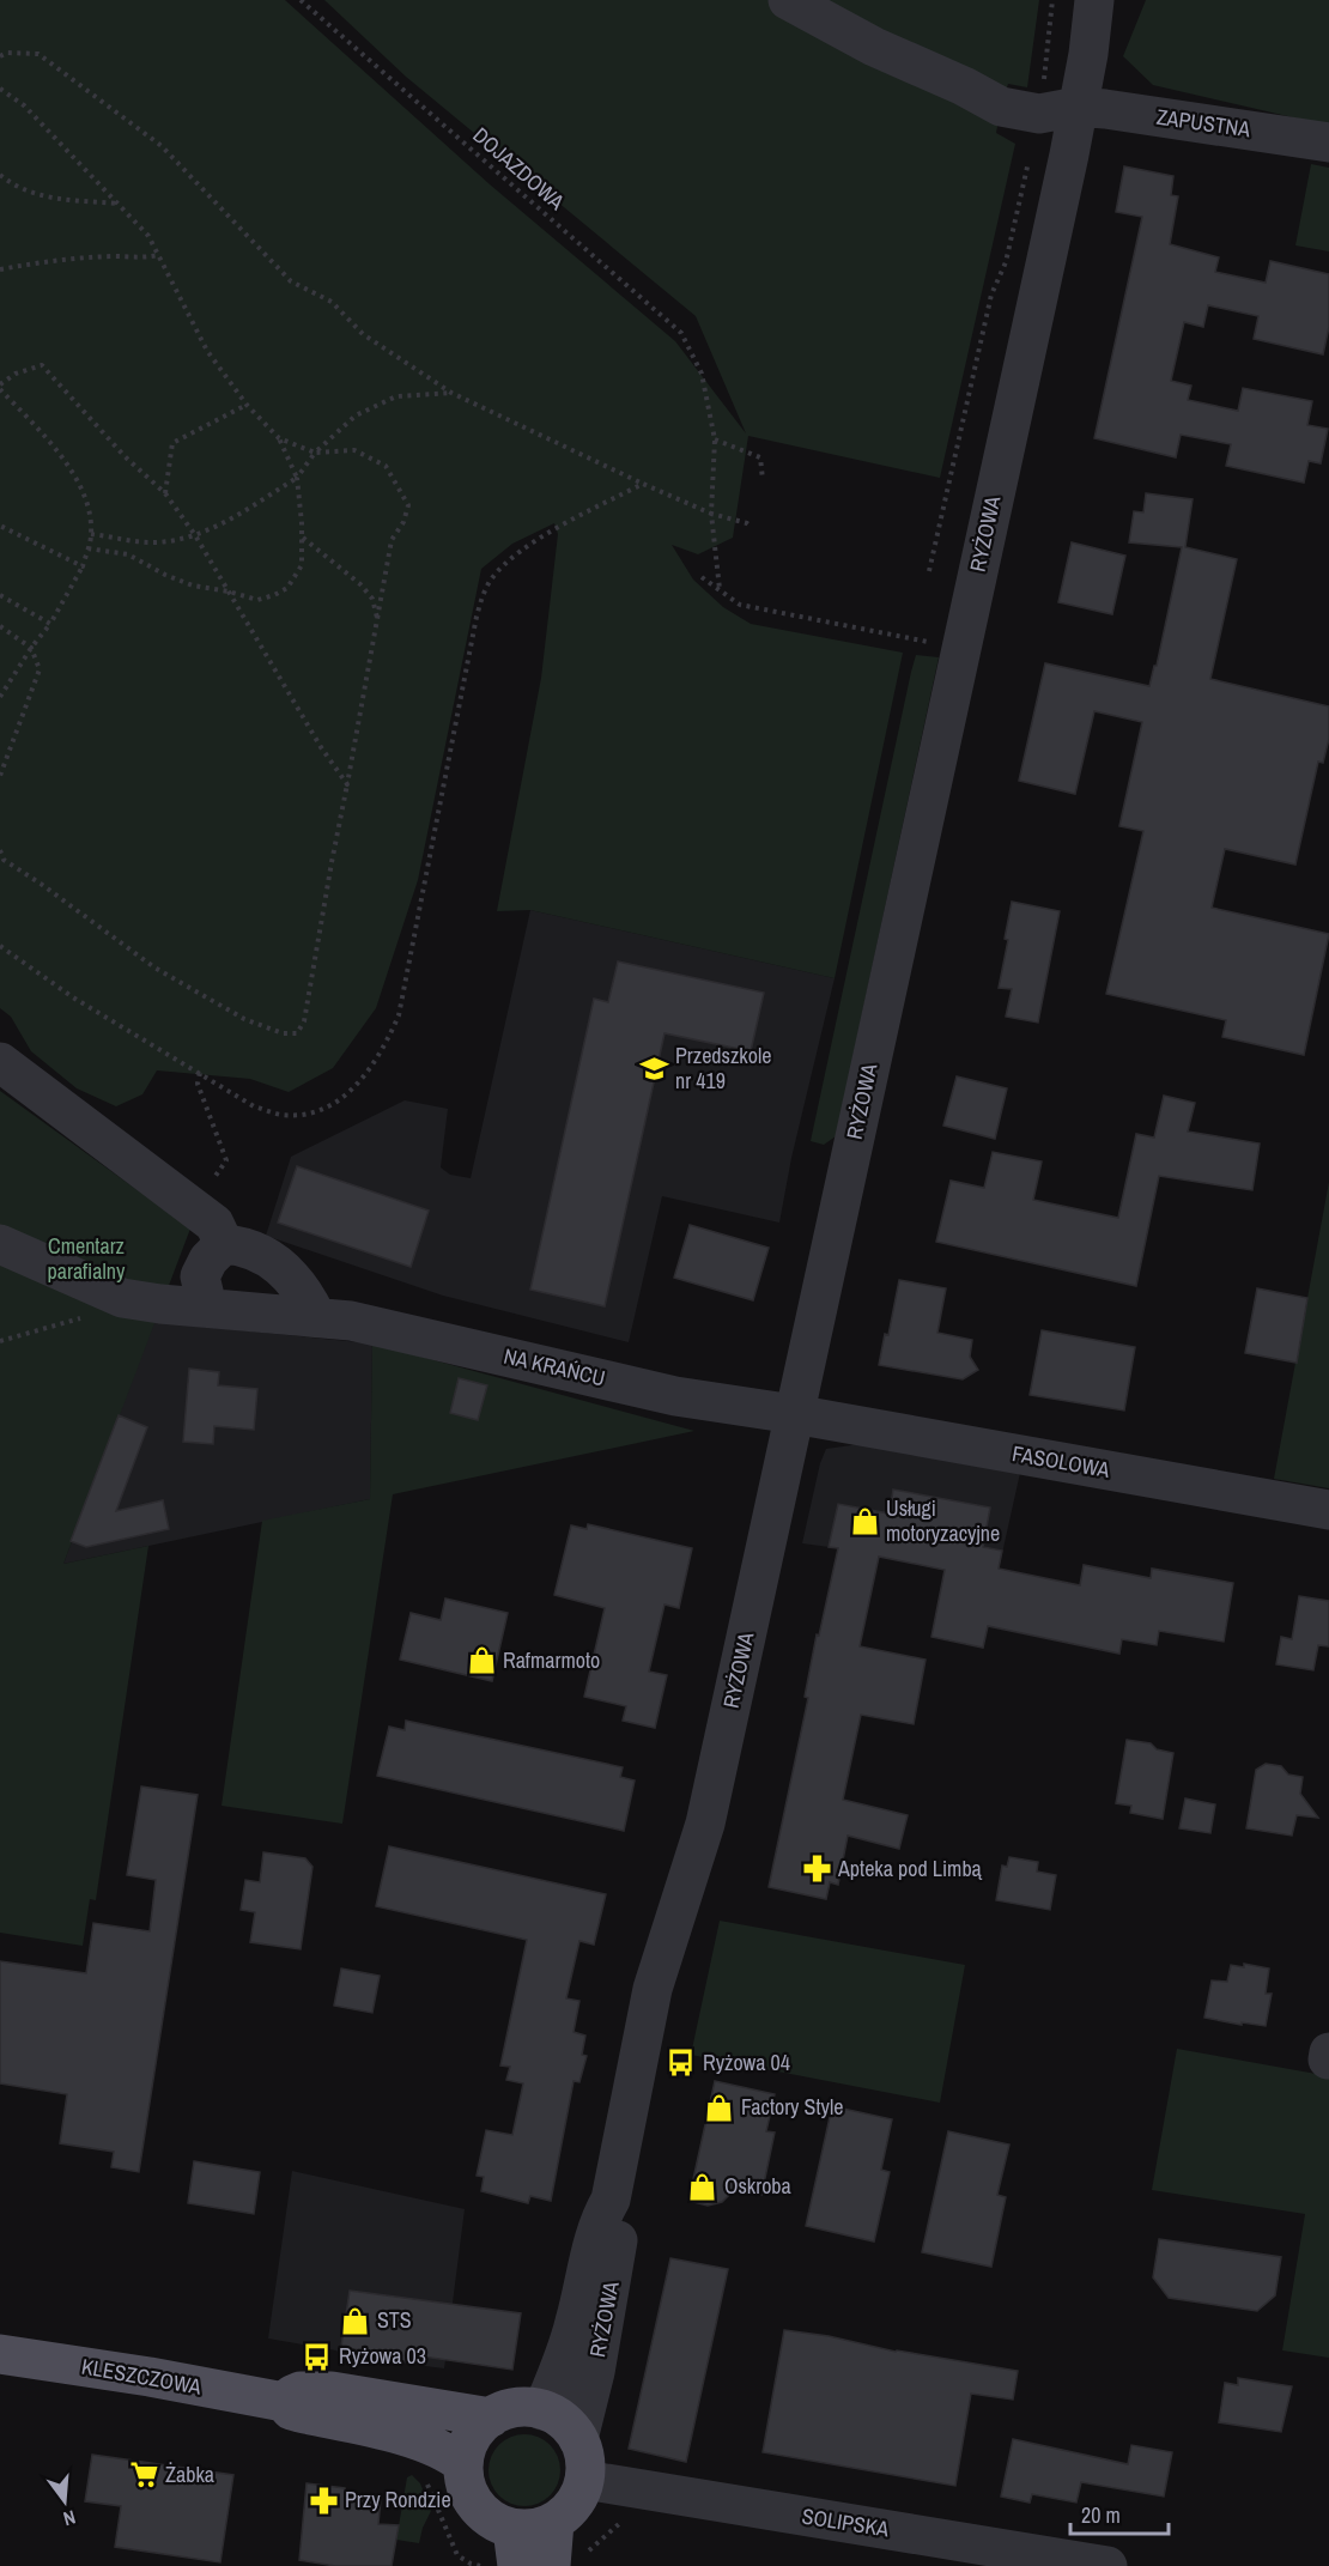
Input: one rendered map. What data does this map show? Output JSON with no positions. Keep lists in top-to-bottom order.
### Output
{
  "streets": {
    "main road": ["KLESZCZOWA"],
    "street": [
      "ZAPUSTNA",
      "RYŻOWA",
      "NA KRAŃCU",
      "FASOLOWA",
      "SOLIPSKA"
    ],
    "path": ["DOJAZDOWA"]
  },
  "crossings": [
    ["ZAPUSTNA", "RYŻOWA"],
    ["RYŻOWA", "NA KRAŃCU"],
    ["RYŻOWA", "FASOLOWA"],
    ["RYŻOWA", "KLESZCZOWA"],
    ["RYŻOWA", "SOLIPSKA"],
    ["NA KRAŃCU", "FASOLOWA"],
    ["KLESZCZOWA", "SOLIPSKA"]
  ],
  "parks": ["Cmentarz parafialny"],
  "places": {
    "school or university": ["Przedszkole nr 419"],
    "shop": [
      "Usługi motoryzacyjne",
      "Rafmarmoto",
      "Factory Style",
      "Oskroba",
      "STS"
    ],
    "pharmacy": ["Apteka pod Limbą", "Przy Rondzie"],
    "bus stop": ["Ryżowa 04", "Ryżowa 03"],
    "supermarket": ["Żabka"]
  },
  "scale_bar": "20 m",
  "north": "bottom"
}
